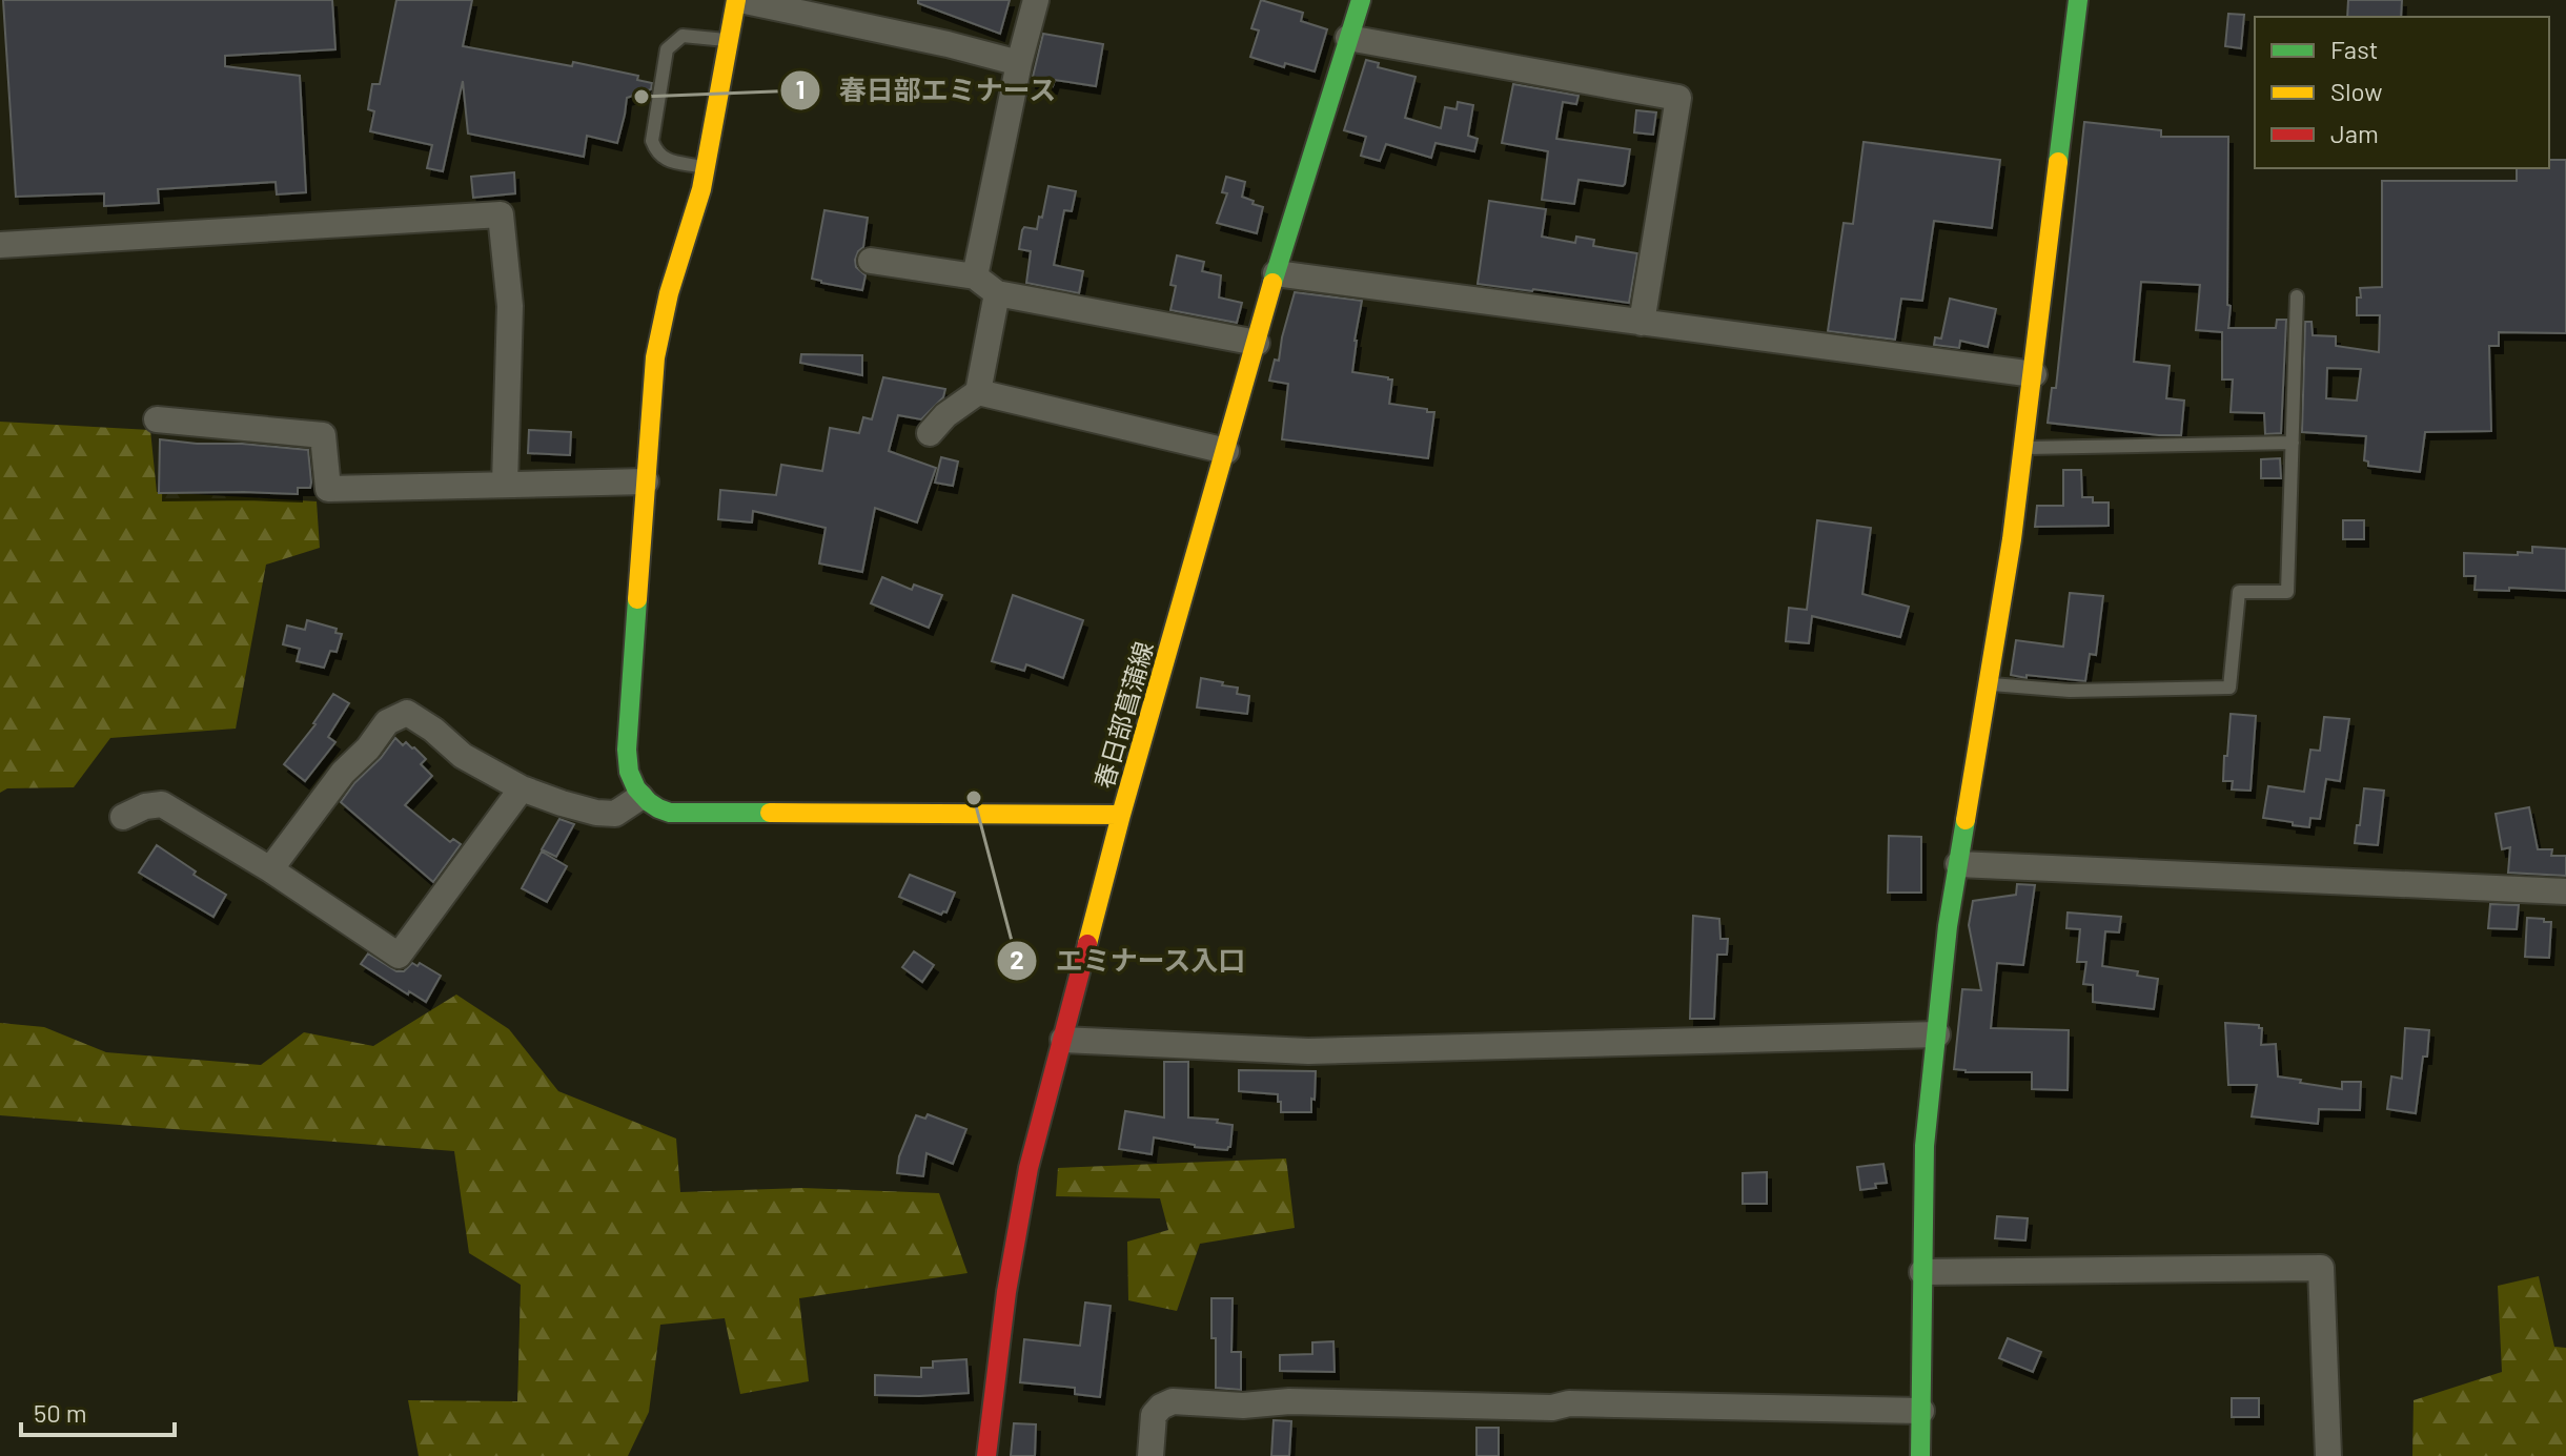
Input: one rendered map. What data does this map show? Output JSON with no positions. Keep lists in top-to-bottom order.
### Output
{
  "streets": {
    "street": ["春日部菖蒲線"]
  },
  "places": ["春日部エミナース", "エミナース入口"],
  "legend": ["Fast", "Slow", "Jam"],
  "scale_bar": "50 m"
}
